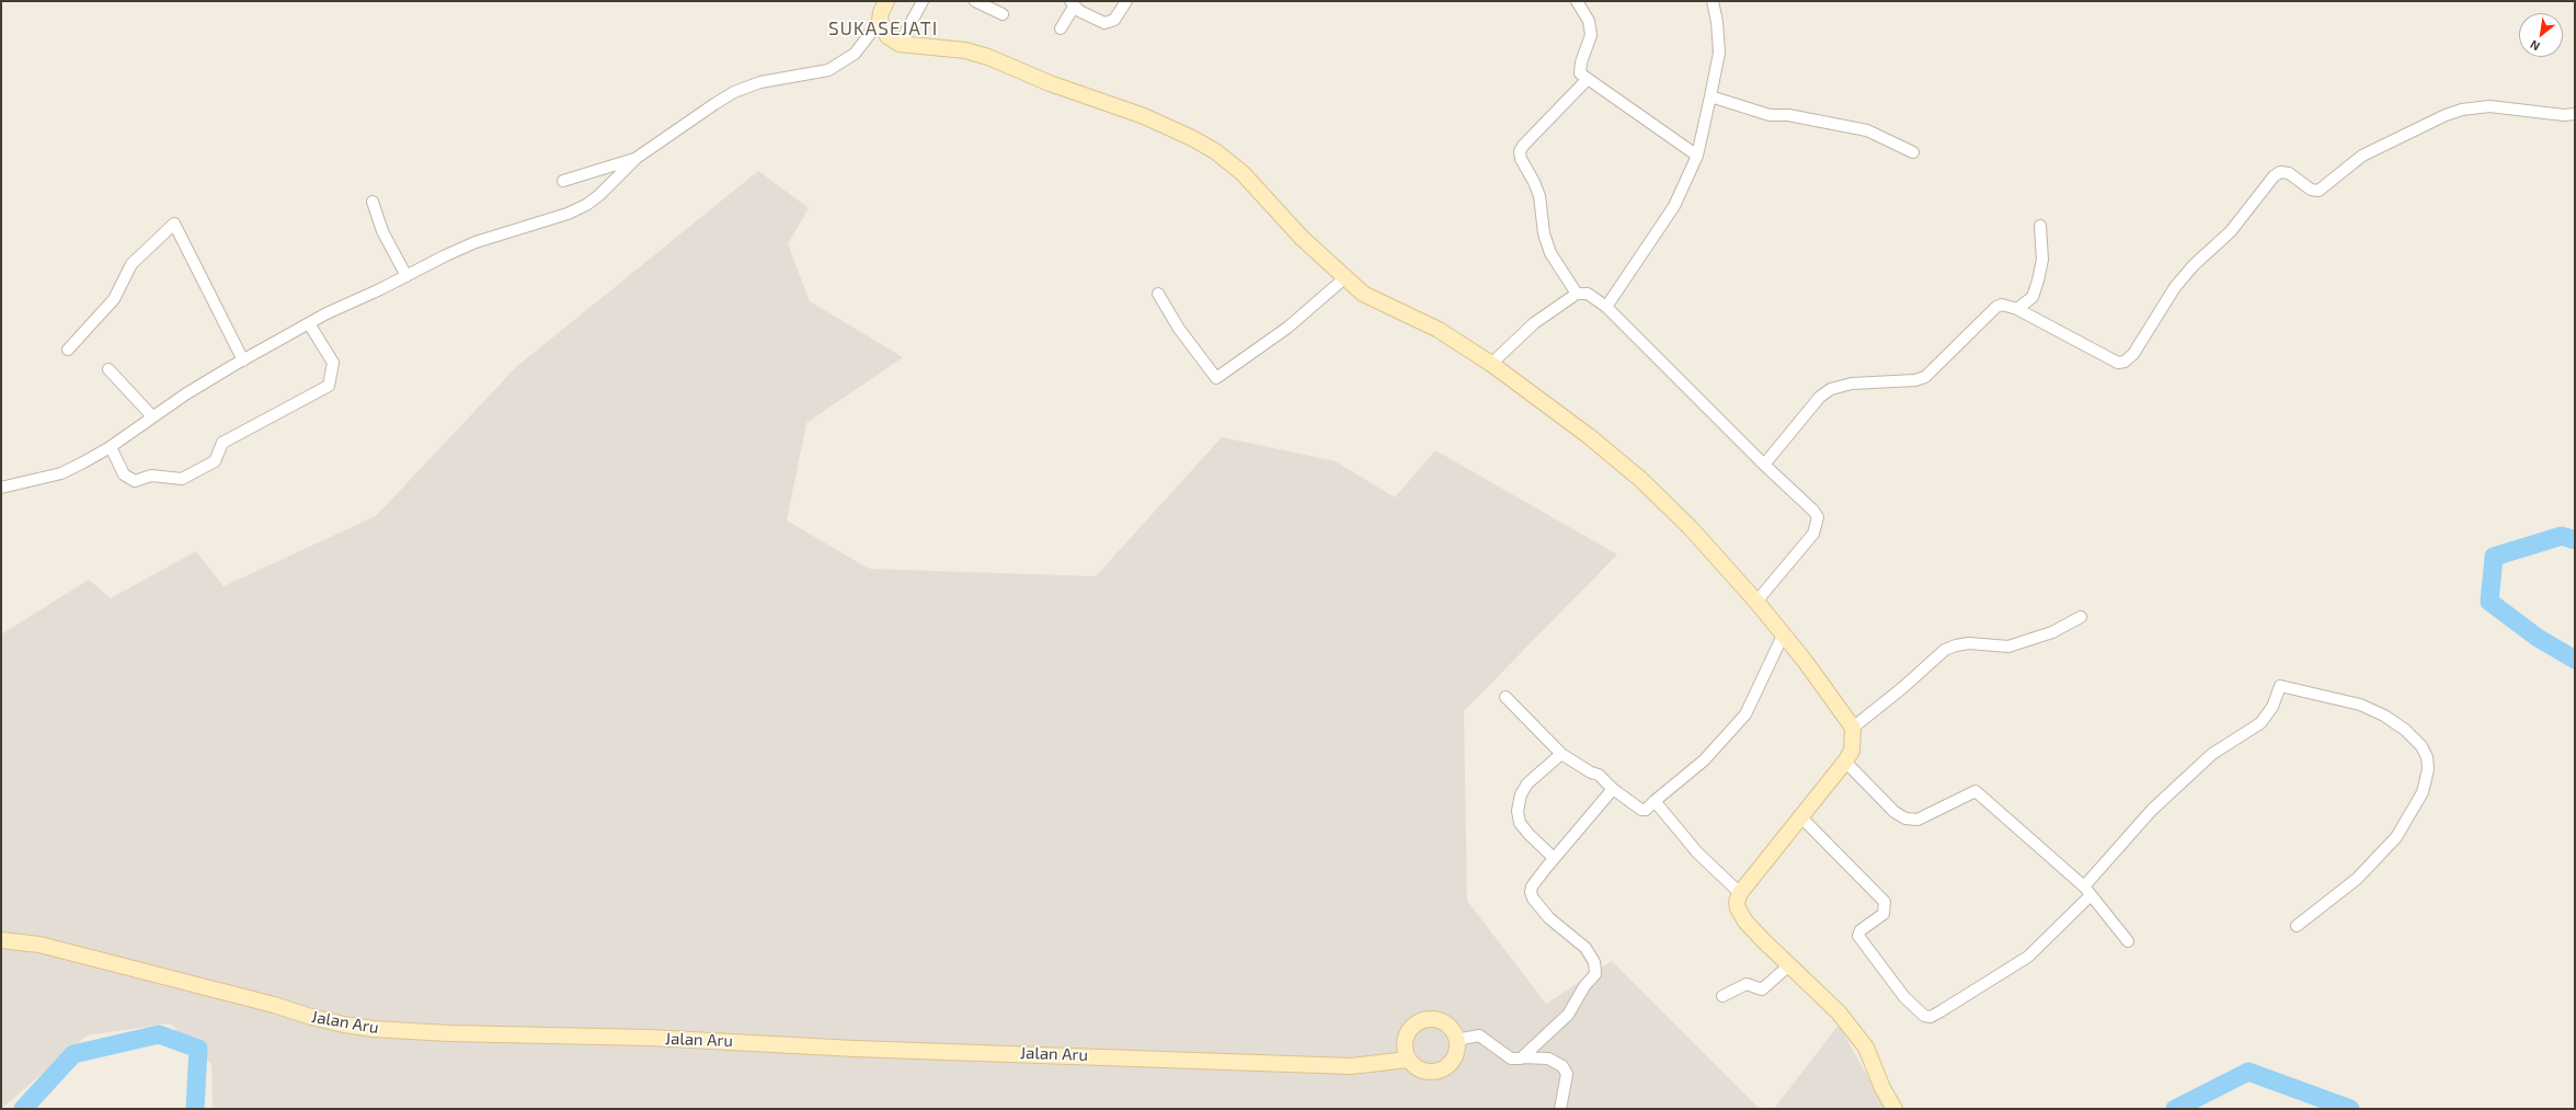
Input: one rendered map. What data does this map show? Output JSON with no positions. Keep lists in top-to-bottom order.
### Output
{
  "streets": {
    "street": ["Jalan Aru"]
  },
  "districts": ["SUKASEJATI"],
  "north": "bottom left"
}
